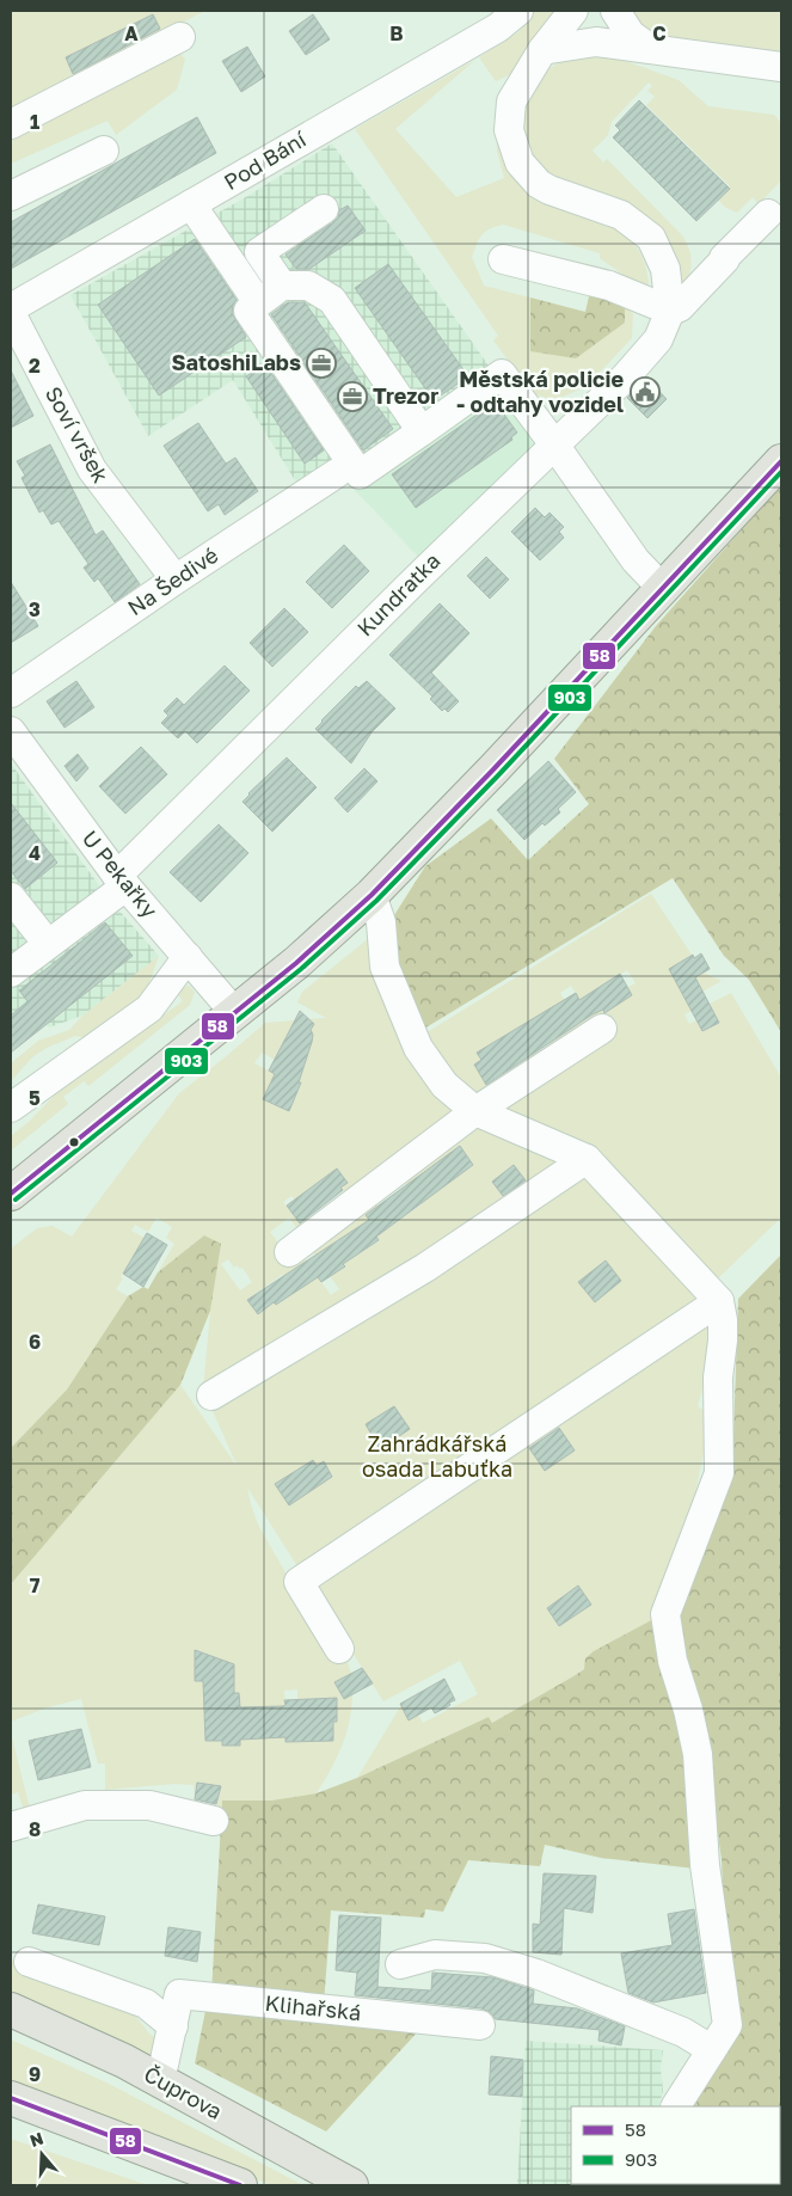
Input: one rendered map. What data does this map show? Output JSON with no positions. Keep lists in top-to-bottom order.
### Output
{
  "streets": {
    "main road": ["Čuprova"],
    "street": [
      "Pod Bání",
      "Soví vršek",
      "Na Šedivé",
      "Kundratka",
      "U Pekařky",
      "Klihařská"
    ]
  },
  "crossings": [
    ["Pod Bání", "Soví vršek"],
    ["Soví vršek", "Na Šedivé"],
    ["Kundratka", "U Pekařky"],
    ["Klihařská", "Čuprova"]
  ],
  "parks": ["Zahrádkářská osada Labuťka"],
  "places": {
    "office": ["SatoshiLabs", "Trezor"],
    "public building": ["Městská policie - odtahy vozidel"]
  },
  "lines": ["transit line 58", "transit line 903"],
  "legend": ["58", "903"],
  "north": "top",
  "grid": {
    "columns": ["A", "B", "C"],
    "rows": [
      "1",
      "2",
      "3",
      "4",
      "5",
      "6",
      "7",
      "8",
      "9"
    ]
  }
}
